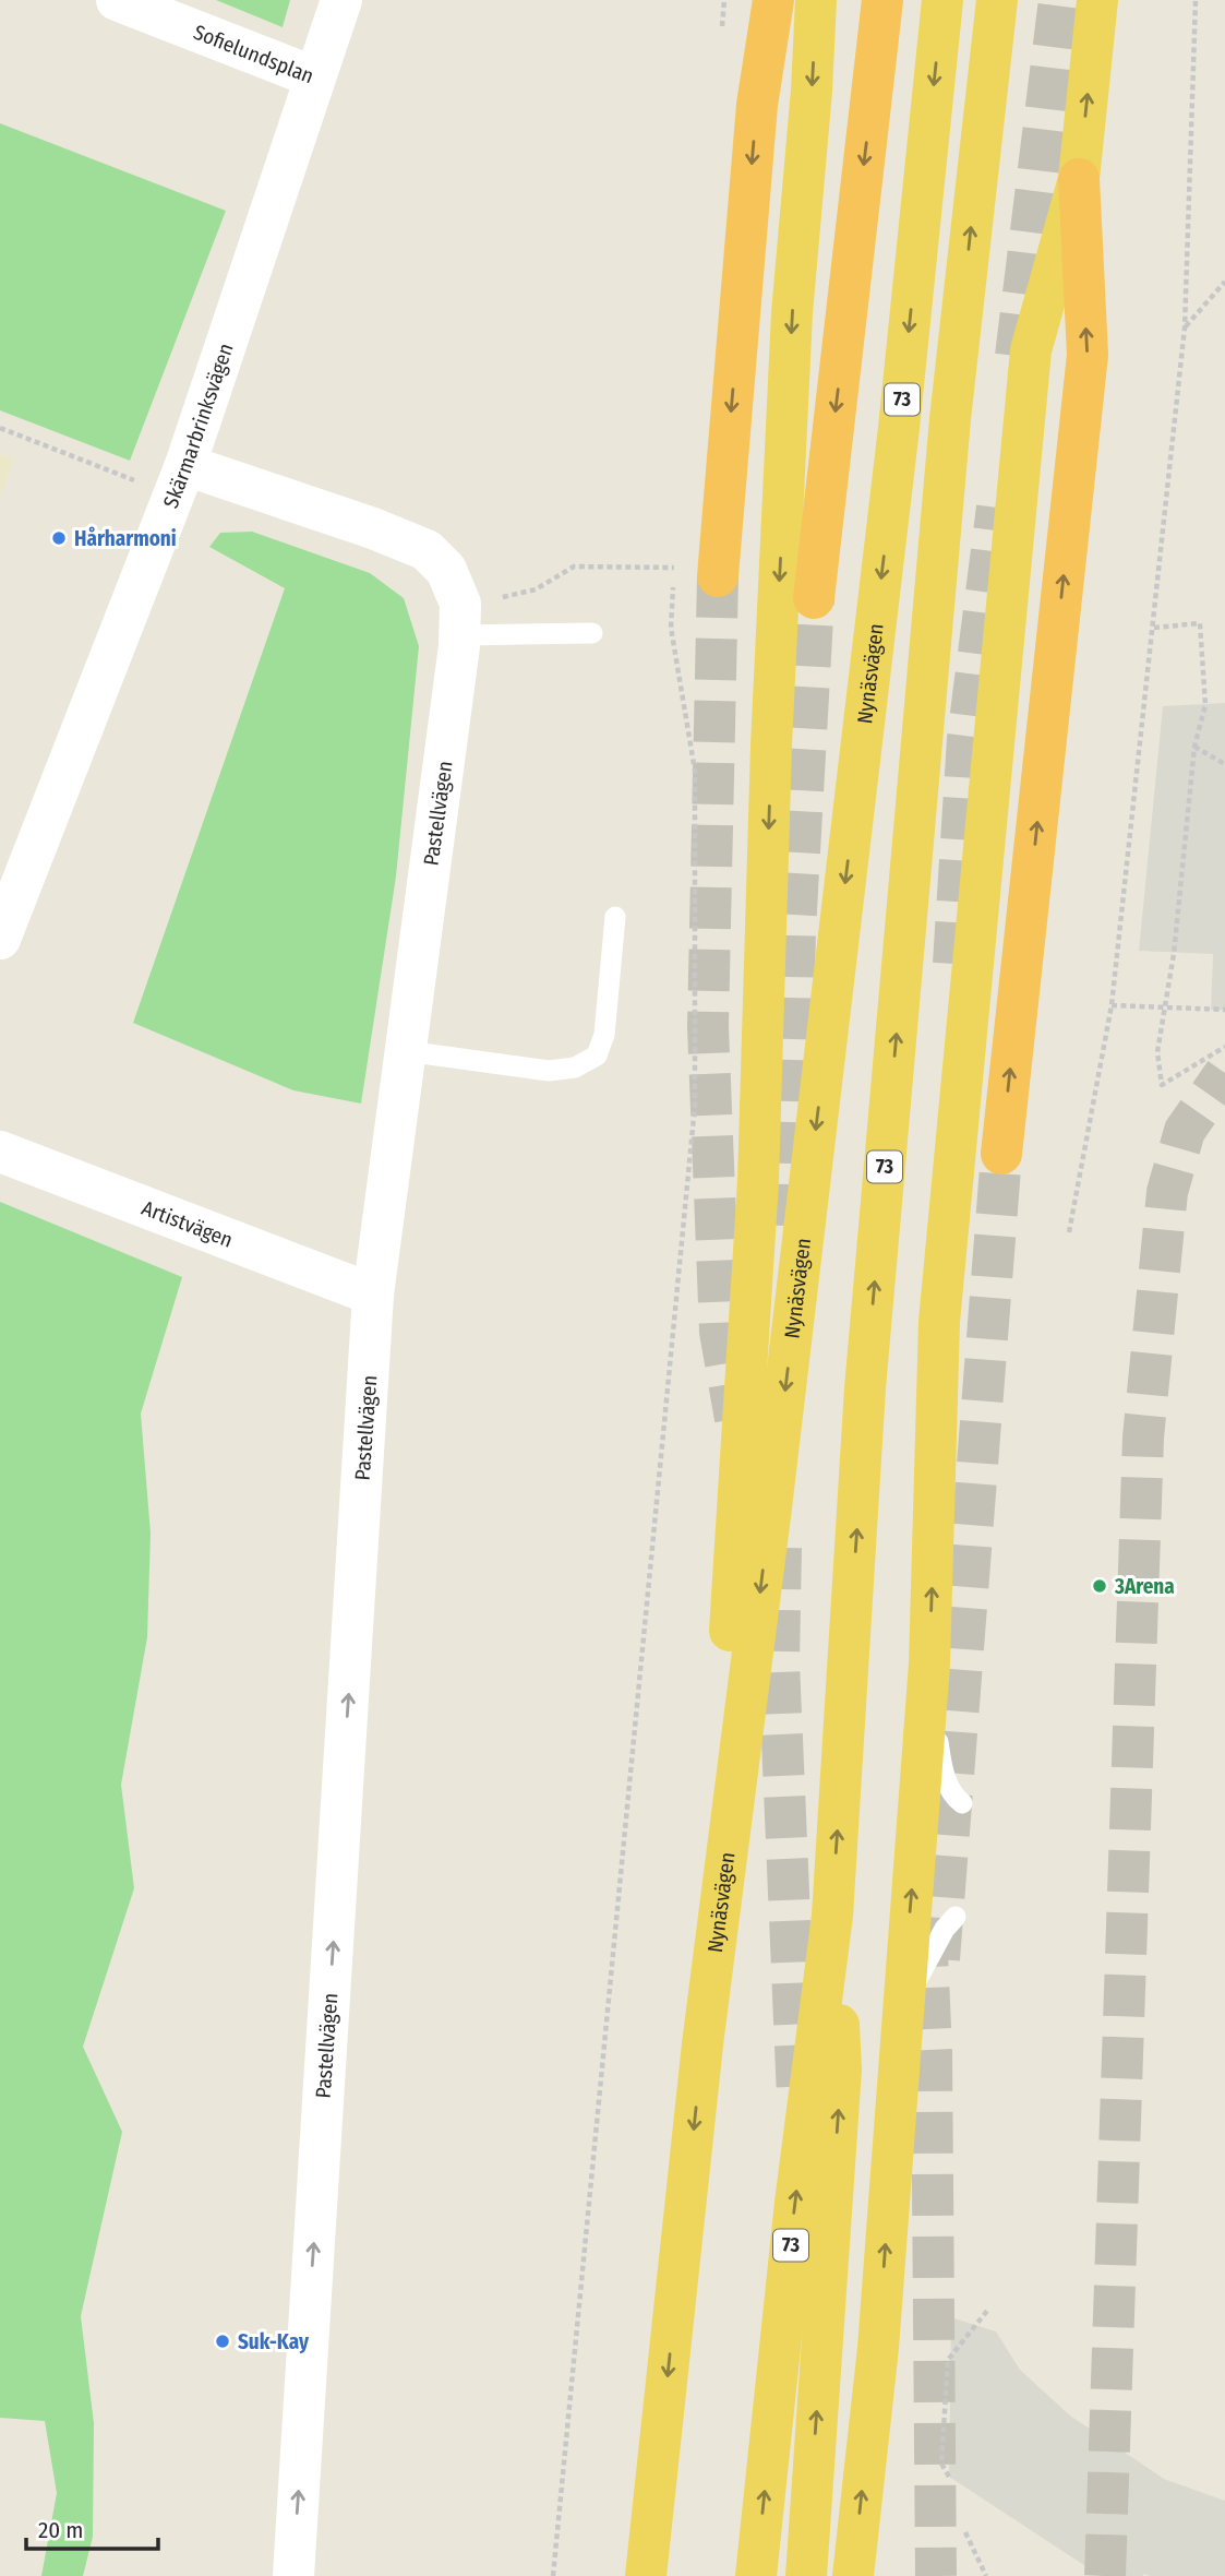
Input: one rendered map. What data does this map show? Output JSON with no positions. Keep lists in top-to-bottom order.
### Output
{
  "streets": {
    "highway": ["73", "Nynäsvägen"],
    "street": [
      "Sofielundsplan",
      "Skärmarbrinksvägen",
      "Pastellvägen",
      "Artistvägen"
    ]
  },
  "crossings": [
    ["Sofielundsplan", "Skärmarbrinksvägen"],
    ["Pastellvägen", "Artistvägen"]
  ],
  "one_way": ["Pastellvägen"],
  "places": ["Hårharmoni", "3Arena", "Suk-Kay"],
  "scale_bar": "20 m"
}
